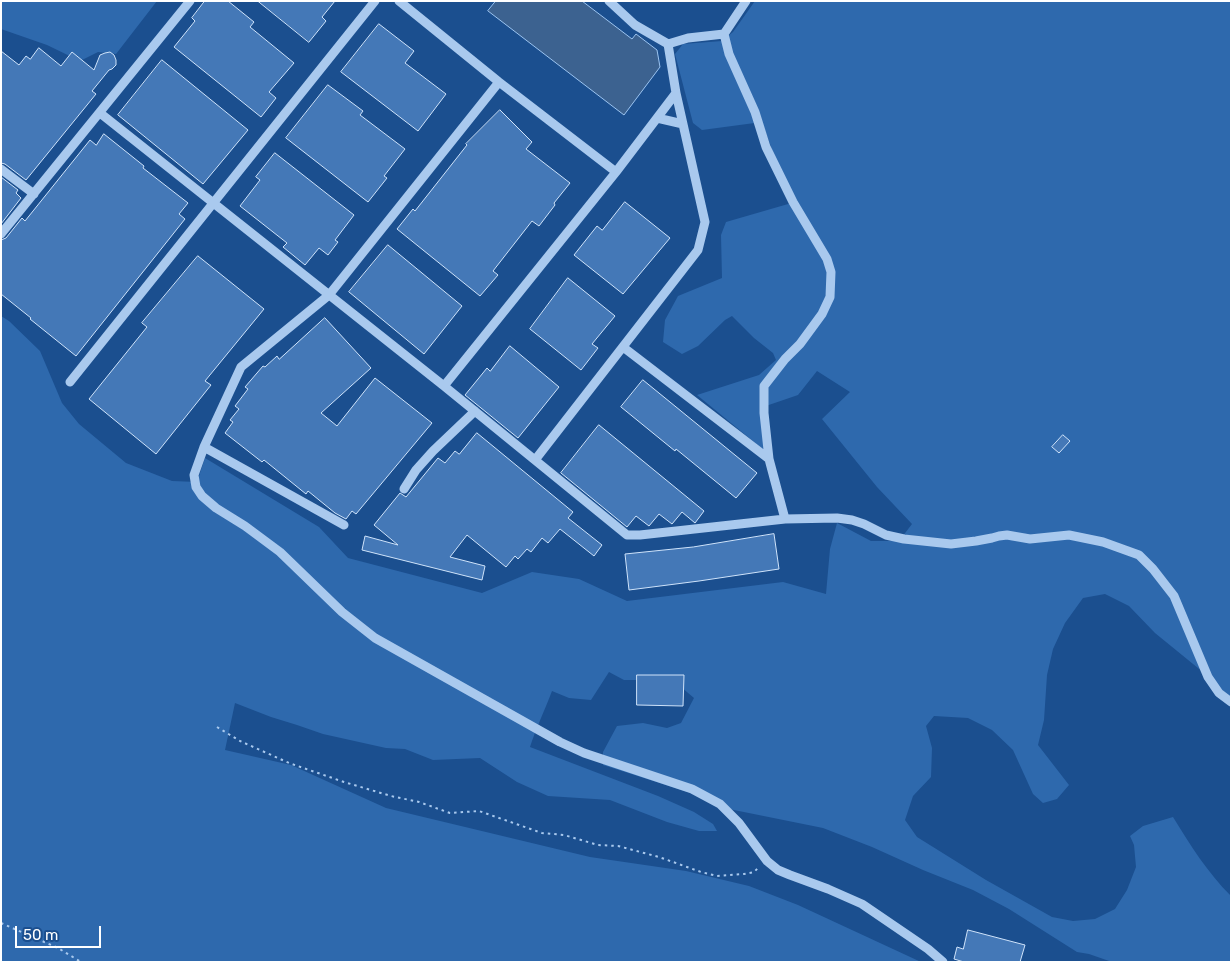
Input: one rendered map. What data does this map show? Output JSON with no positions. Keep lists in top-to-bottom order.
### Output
{
  "scale_bar": "50 m"
}
